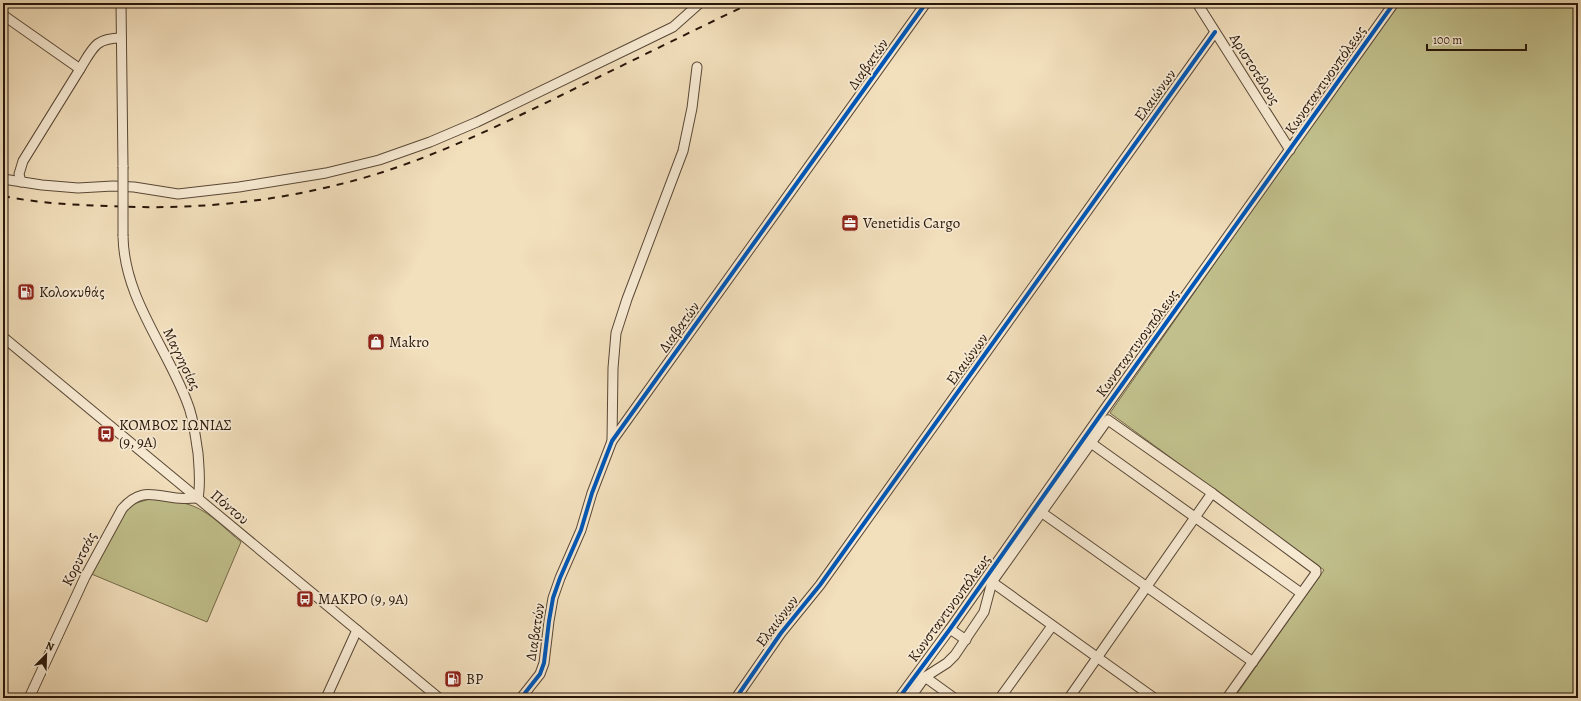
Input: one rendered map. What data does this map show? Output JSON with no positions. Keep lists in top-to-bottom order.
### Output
{
  "streets": {
    "street": [
      "Διαβατών",
      "Αριστοτέλους",
      "Κωνσταντινουπόλεως",
      "Ελαιώνων",
      "Μαγνησίας",
      "Πόντου",
      "Κορυτσάς"
    ]
  },
  "crossings": [
    ["Αριστοτέλους", "Κωνσταντινουπόλεως"],
    ["Αριστοτέλους", "Ελαιώνων"],
    ["Μαγνησίας", "Πόντου"],
    ["Μαγνησίας", "Κορυτσάς"],
    ["Πόντου", "Κορυτσάς"]
  ],
  "places": {
    "office": ["Venetidis Cargo"],
    "fuel station": ["Κολοκυθάς", "BP"],
    "shop": ["Makro"],
    "bus stop": ["ΚΟΜΒΟΣ ΙΩΝΙΑΣ (9, 9Α)", "ΜΑΚΡΟ (9, 9Α)"]
  },
  "scale_bar": "100 m",
  "north": "top right"
}
